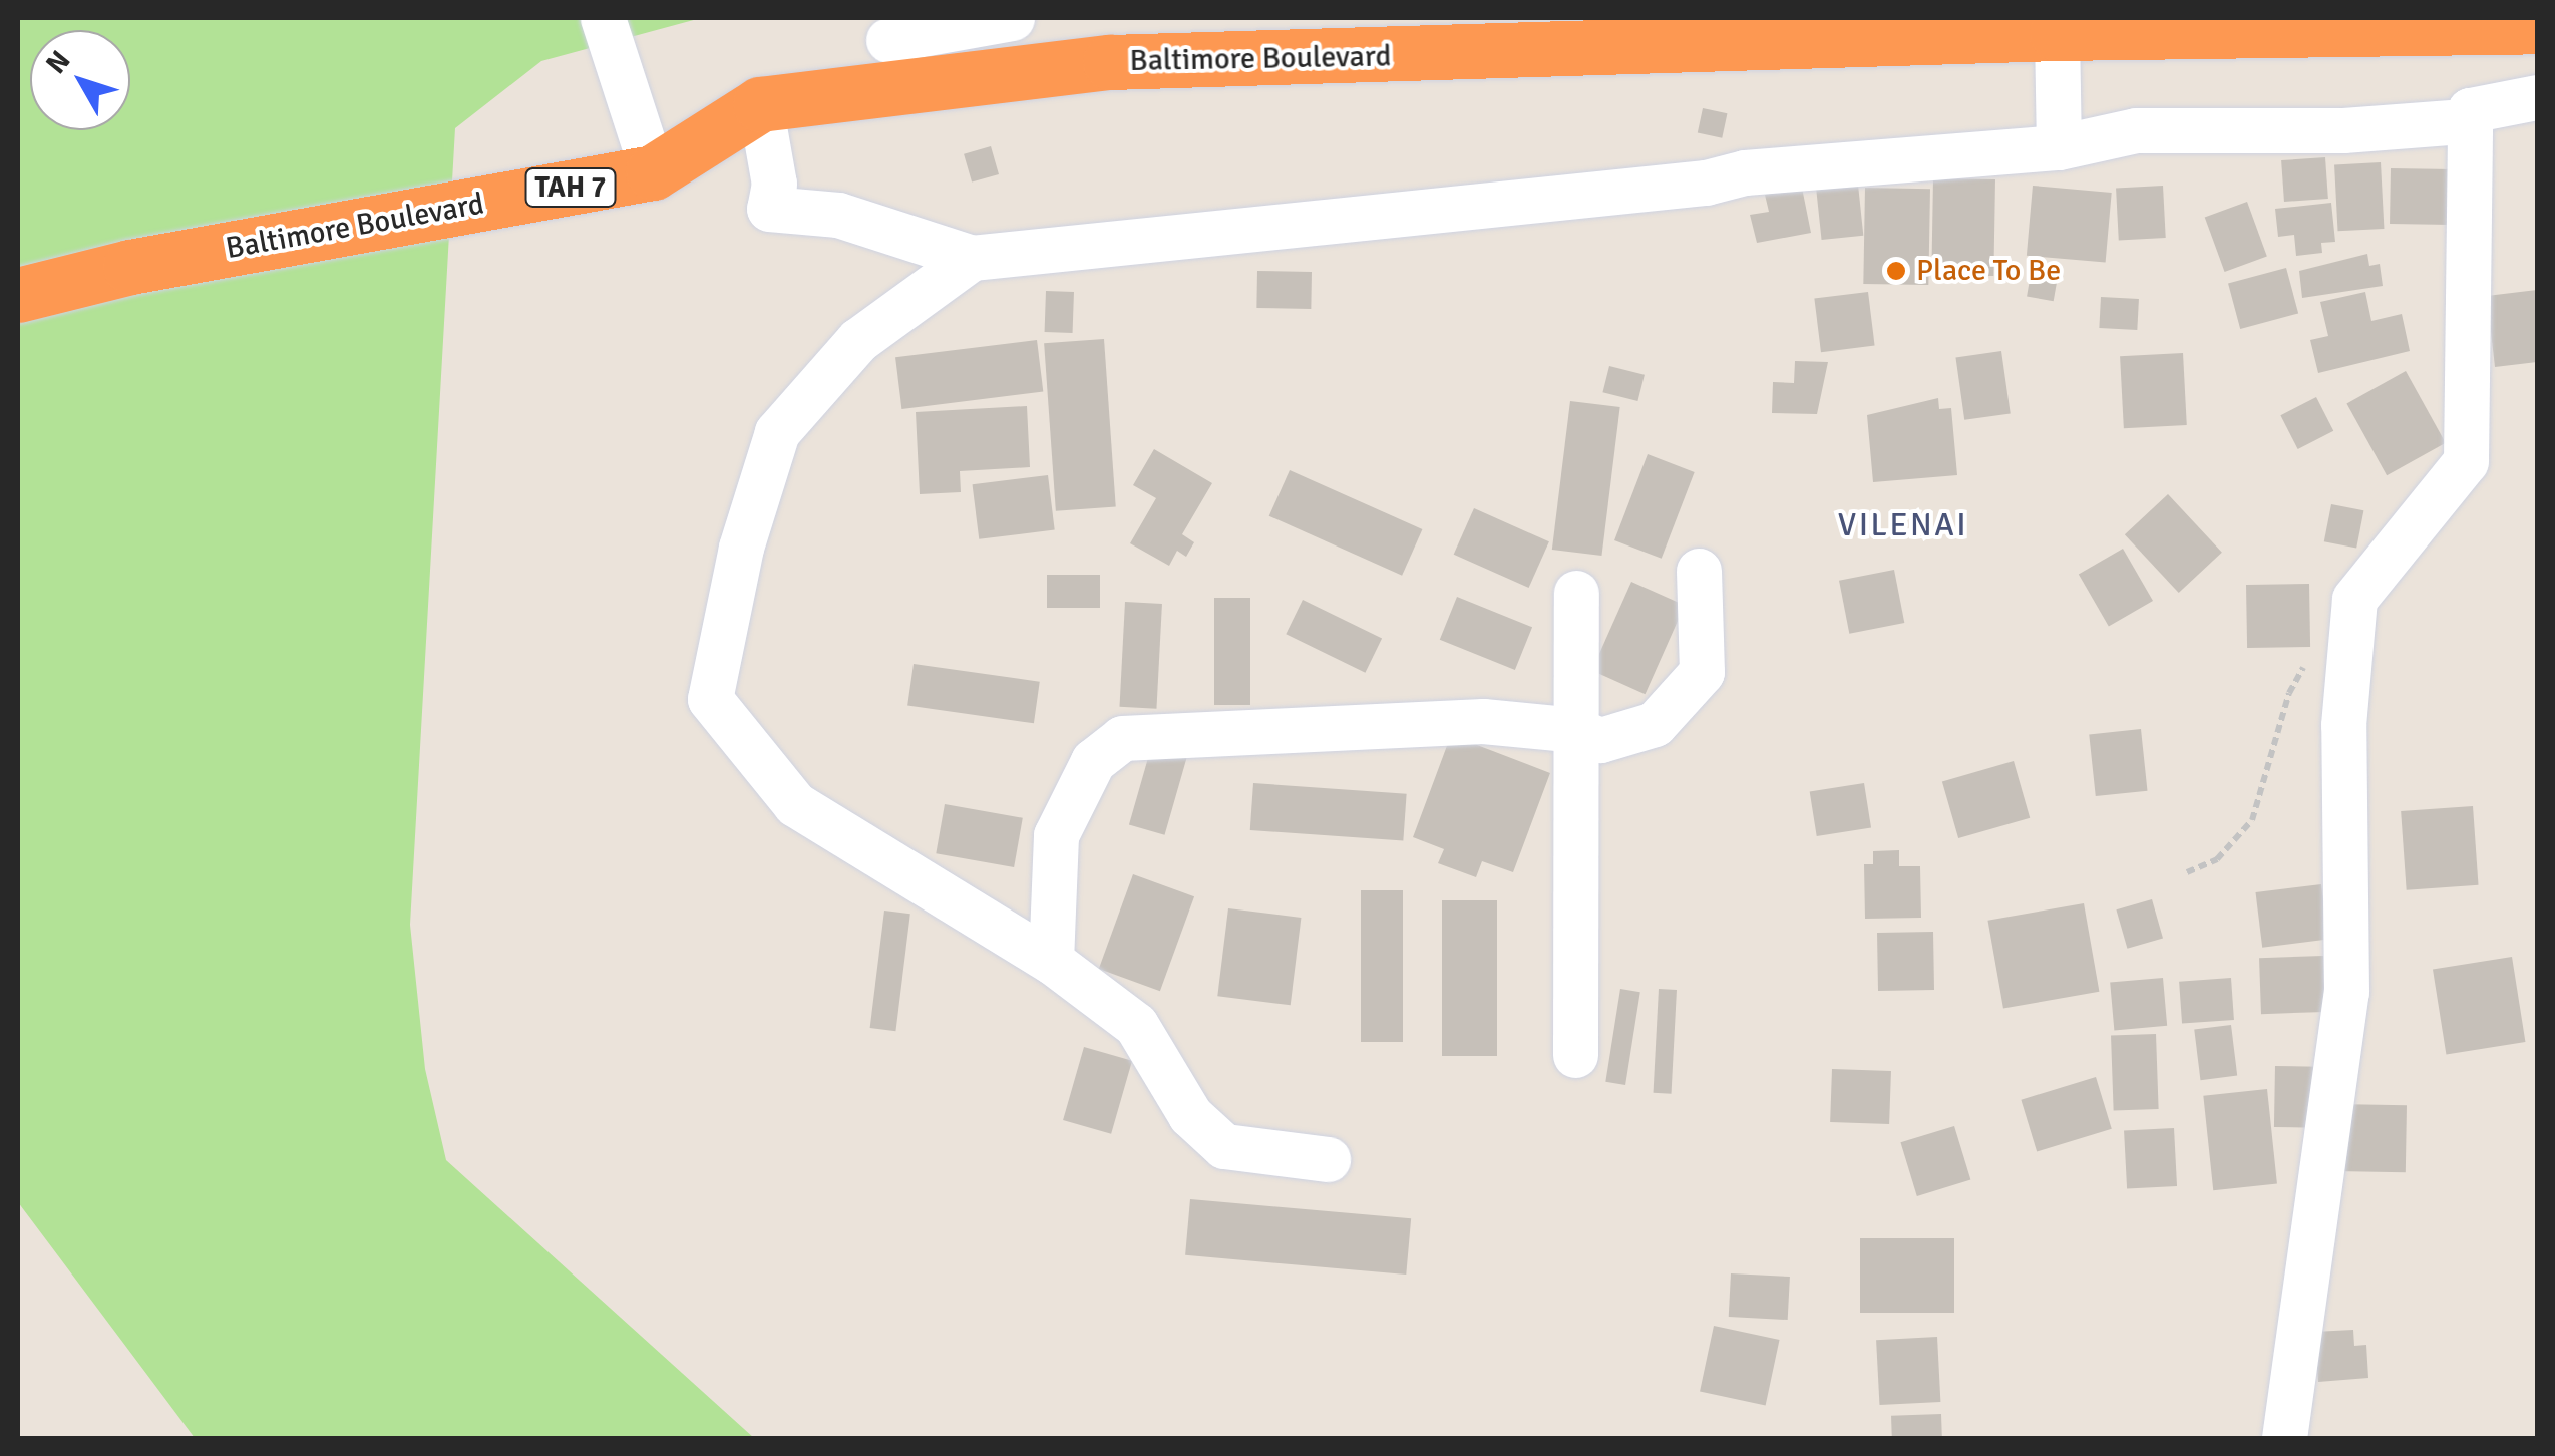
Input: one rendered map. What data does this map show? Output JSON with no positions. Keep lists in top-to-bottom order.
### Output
{
  "streets": {
    "highway": ["Baltimore Boulevard", "TAH 7"]
  },
  "districts": ["VILENAI"],
  "places": ["Place To Be"],
  "north": "top left"
}
